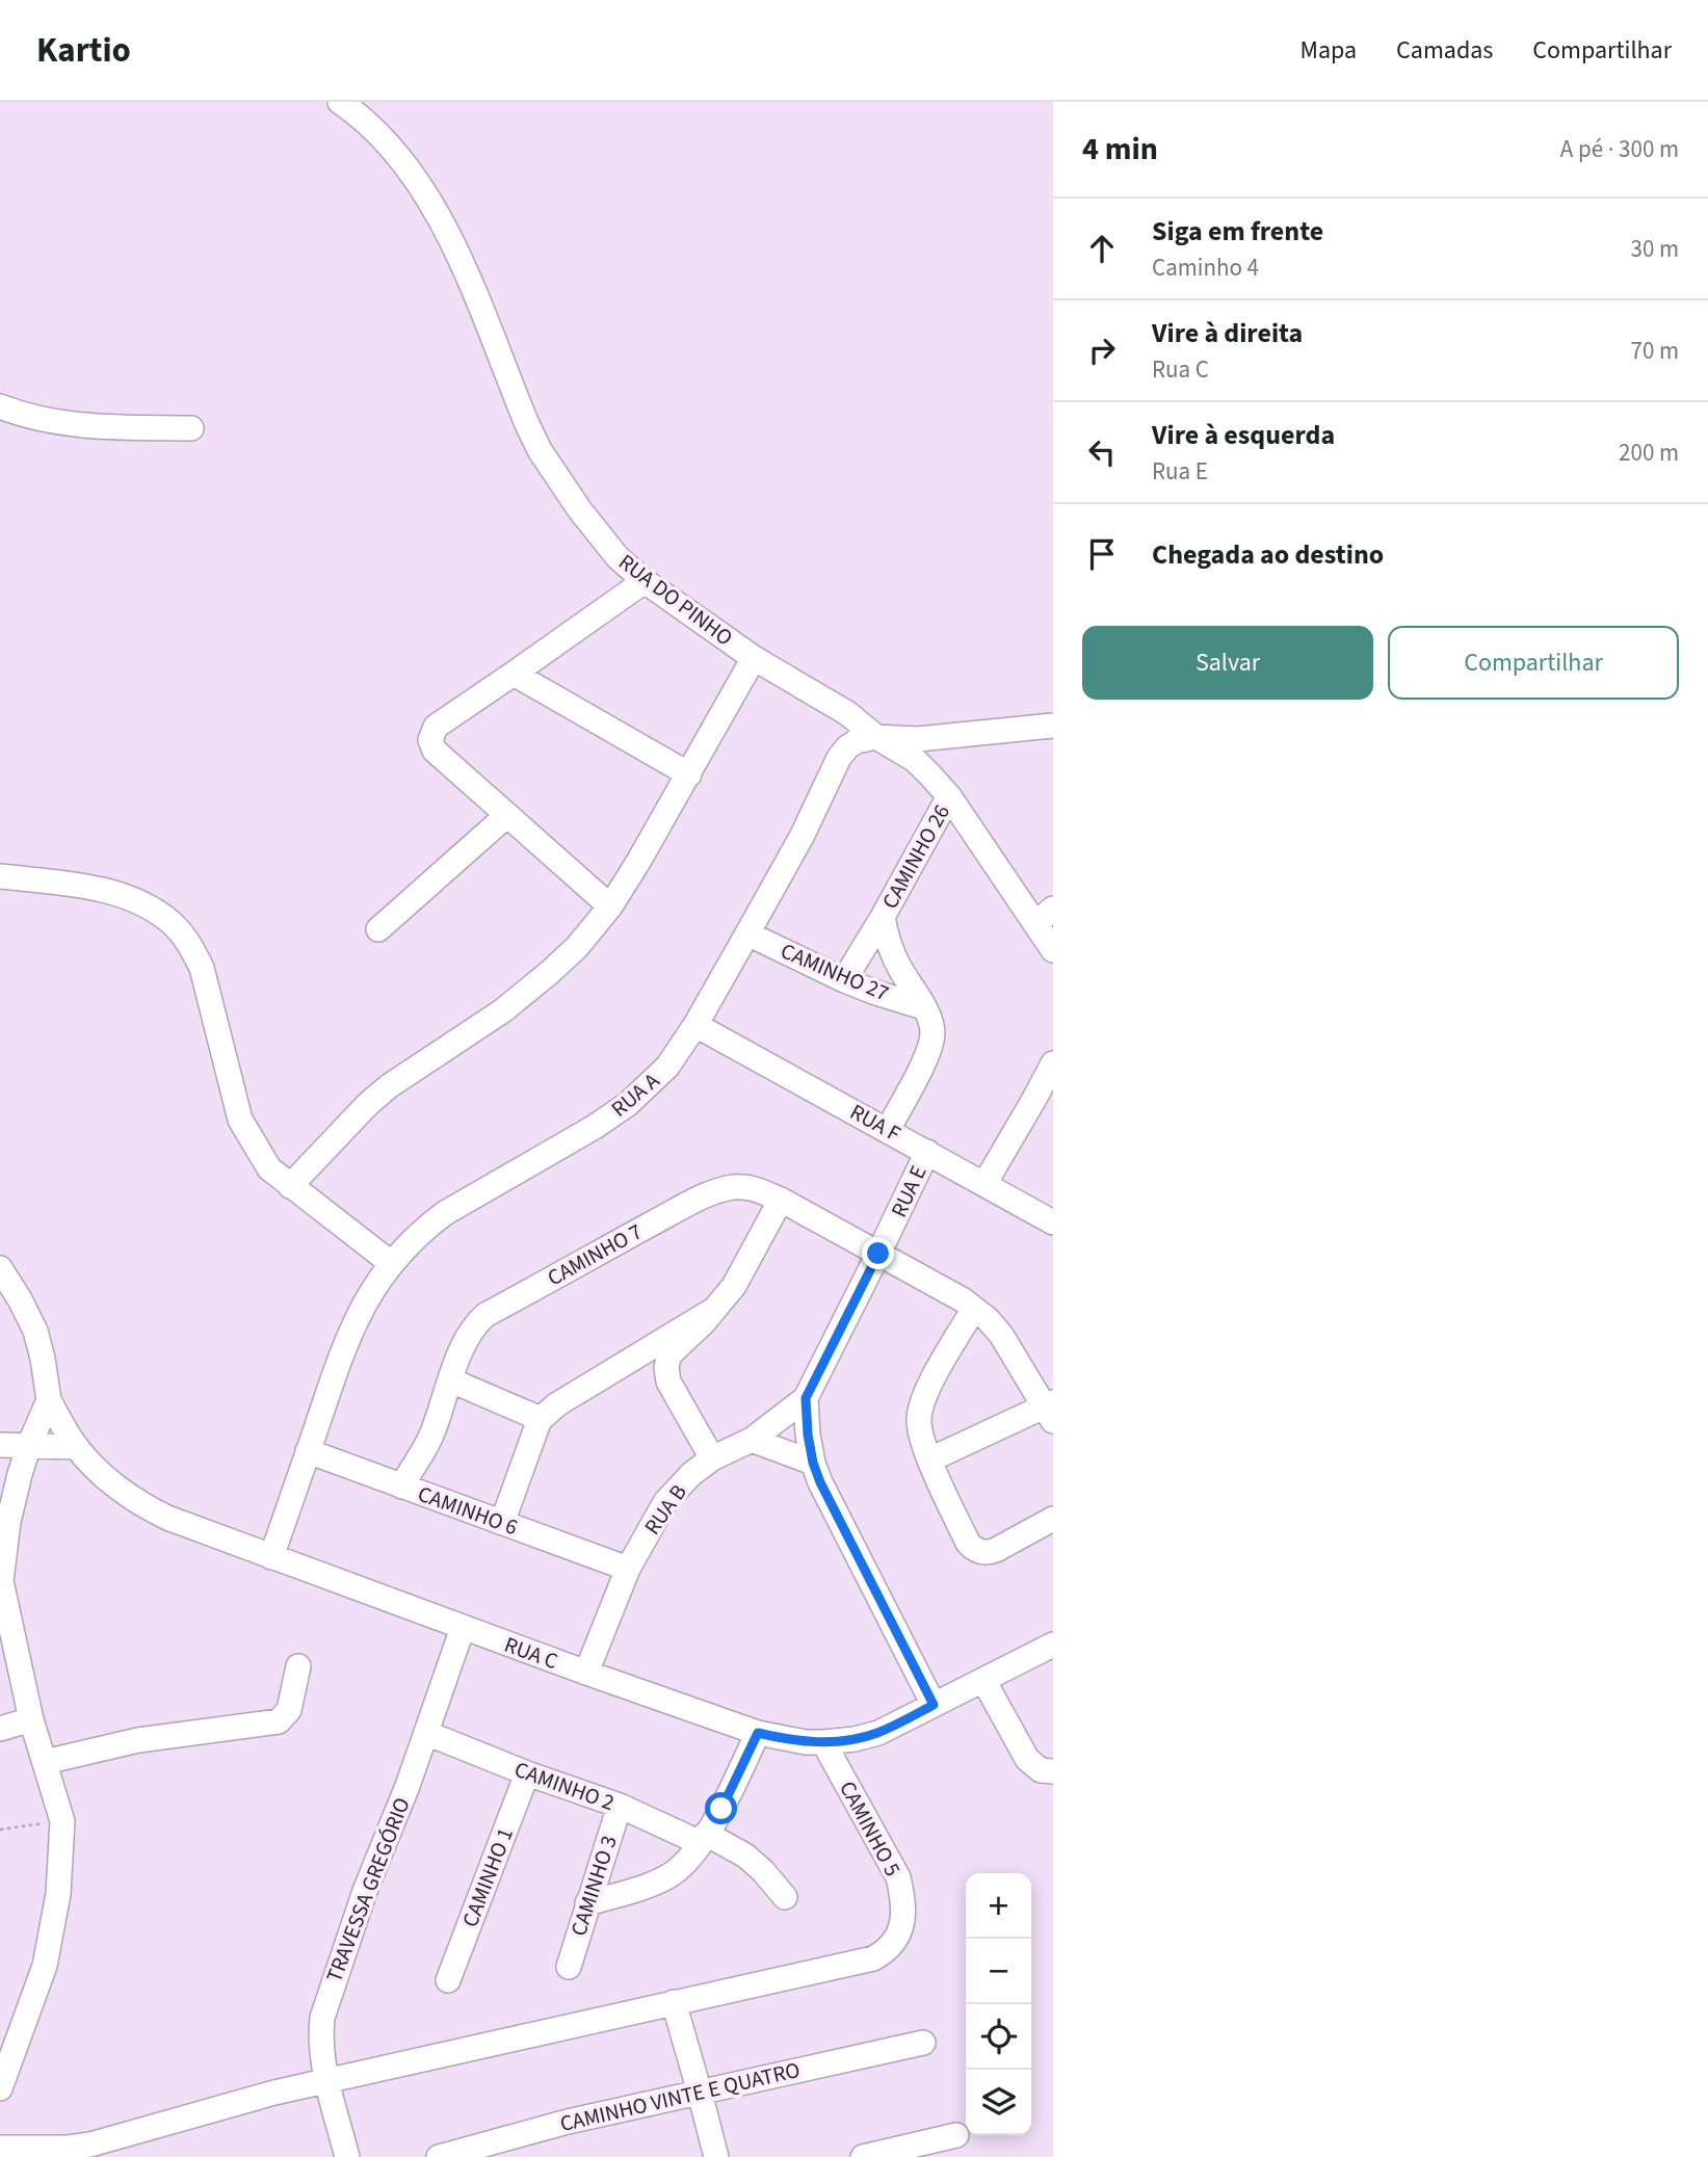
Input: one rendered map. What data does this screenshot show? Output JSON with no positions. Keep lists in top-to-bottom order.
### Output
{
  "streets": {
    "street": [
      "RUA DO PINHO",
      "CAMINHO 26",
      "CAMINHO 27",
      "RUA A",
      "RUA F",
      "RUA E",
      "CAMINHO 7",
      "RUA B",
      "CAMINHO 6",
      "RUA C",
      "CAMINHO 2",
      "CAMINHO 5",
      "CAMINHO 1",
      "CAMINHO 3",
      "TRAVESSA GREGÓRIO",
      "CAMINHO VINTE E QUATRO"
    ]
  },
  "crossings": [
    ["RUA DO PINHO", "CAMINHO 26"],
    ["RUA DO PINHO", "RUA A"],
    ["CAMINHO 26", "CAMINHO 27"],
    ["CAMINHO 27", "RUA A"],
    ["RUA A", "RUA F"],
    ["RUA A", "CAMINHO 6"],
    ["RUA A", "RUA C"],
    ["RUA F", "RUA E"],
    ["RUA E", "CAMINHO 7"],
    ["RUA E", "RUA B"],
    ["CAMINHO 7", "CAMINHO 6"],
    ["RUA B", "CAMINHO 6"],
    ["RUA B", "RUA C"],
    ["RUA C", "CAMINHO 5"],
    ["RUA C", "TRAVESSA GREGÓRIO"],
    ["CAMINHO 2", "CAMINHO 1"],
    ["CAMINHO 2", "CAMINHO 3"],
    ["CAMINHO 2", "TRAVESSA GREGÓRIO"]
  ],
  "page": {
    "header": "Kartio",
    "nav": ["Mapa", "Camadas", "Compartilhar"],
    "heading": ["4 min", "A pé · 300 m"],
    "list": [
      ["Siga em frente", "Caminho 4", "30 m"],
      ["Vire à direita", "Rua C", "70 m"],
      ["Vire à esquerda", "Rua E", "200 m"],
      "Chegada ao destino"
    ],
    "buttons": ["Salvar", "Compartilhar"],
    "map_buttons": ["+", "−"]
  }
}
